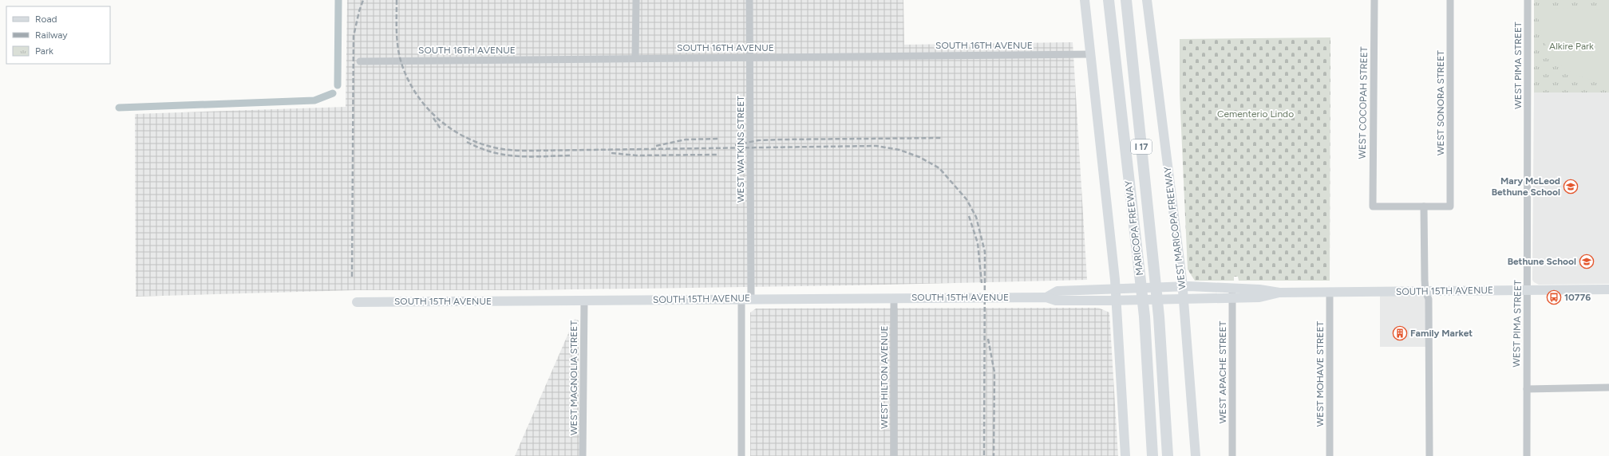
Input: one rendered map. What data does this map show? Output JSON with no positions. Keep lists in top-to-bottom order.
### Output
{
  "streets": {
    "highway": ["I 17", "MARICOPA FREEWAY"],
    "main road": ["WEST MARICOPA FREEWAY", "SOUTH 15TH AVENUE"],
    "street": [
      "SOUTH 16TH AVENUE",
      "WEST PIMA STREET",
      "WEST COCOPAH STREET",
      "WEST SONORA STREET",
      "WEST WATKINS STREET",
      "WEST APACHE STREET",
      "WEST MOHAVE STREET",
      "WEST HILTON AVENUE",
      "WEST MAGNOLIA STREET"
    ]
  },
  "crossings": [
    ["SOUTH 16TH AVENUE", "WEST WATKINS STREET"],
    ["WEST PIMA STREET", "SOUTH 15TH AVENUE"],
    ["WEST COCOPAH STREET", "WEST SONORA STREET"],
    ["WEST WATKINS STREET", "SOUTH 15TH AVENUE"],
    ["WEST MARICOPA FREEWAY", "SOUTH 15TH AVENUE"],
    ["SOUTH 15TH AVENUE", "WEST APACHE STREET"],
    ["SOUTH 15TH AVENUE", "WEST MOHAVE STREET"],
    ["SOUTH 15TH AVENUE", "WEST HILTON AVENUE"],
    ["SOUTH 15TH AVENUE", "WEST MAGNOLIA STREET"]
  ],
  "parks": ["Alkire Park", "Cementerio Lindo"],
  "places": {
    "school or university": ["Mary McLeod Bethune School", "Bethune School"],
    "bus stop": ["10776"],
    "building": ["Family Market"]
  },
  "legend": ["Road", "Railway", "Park"]
}
